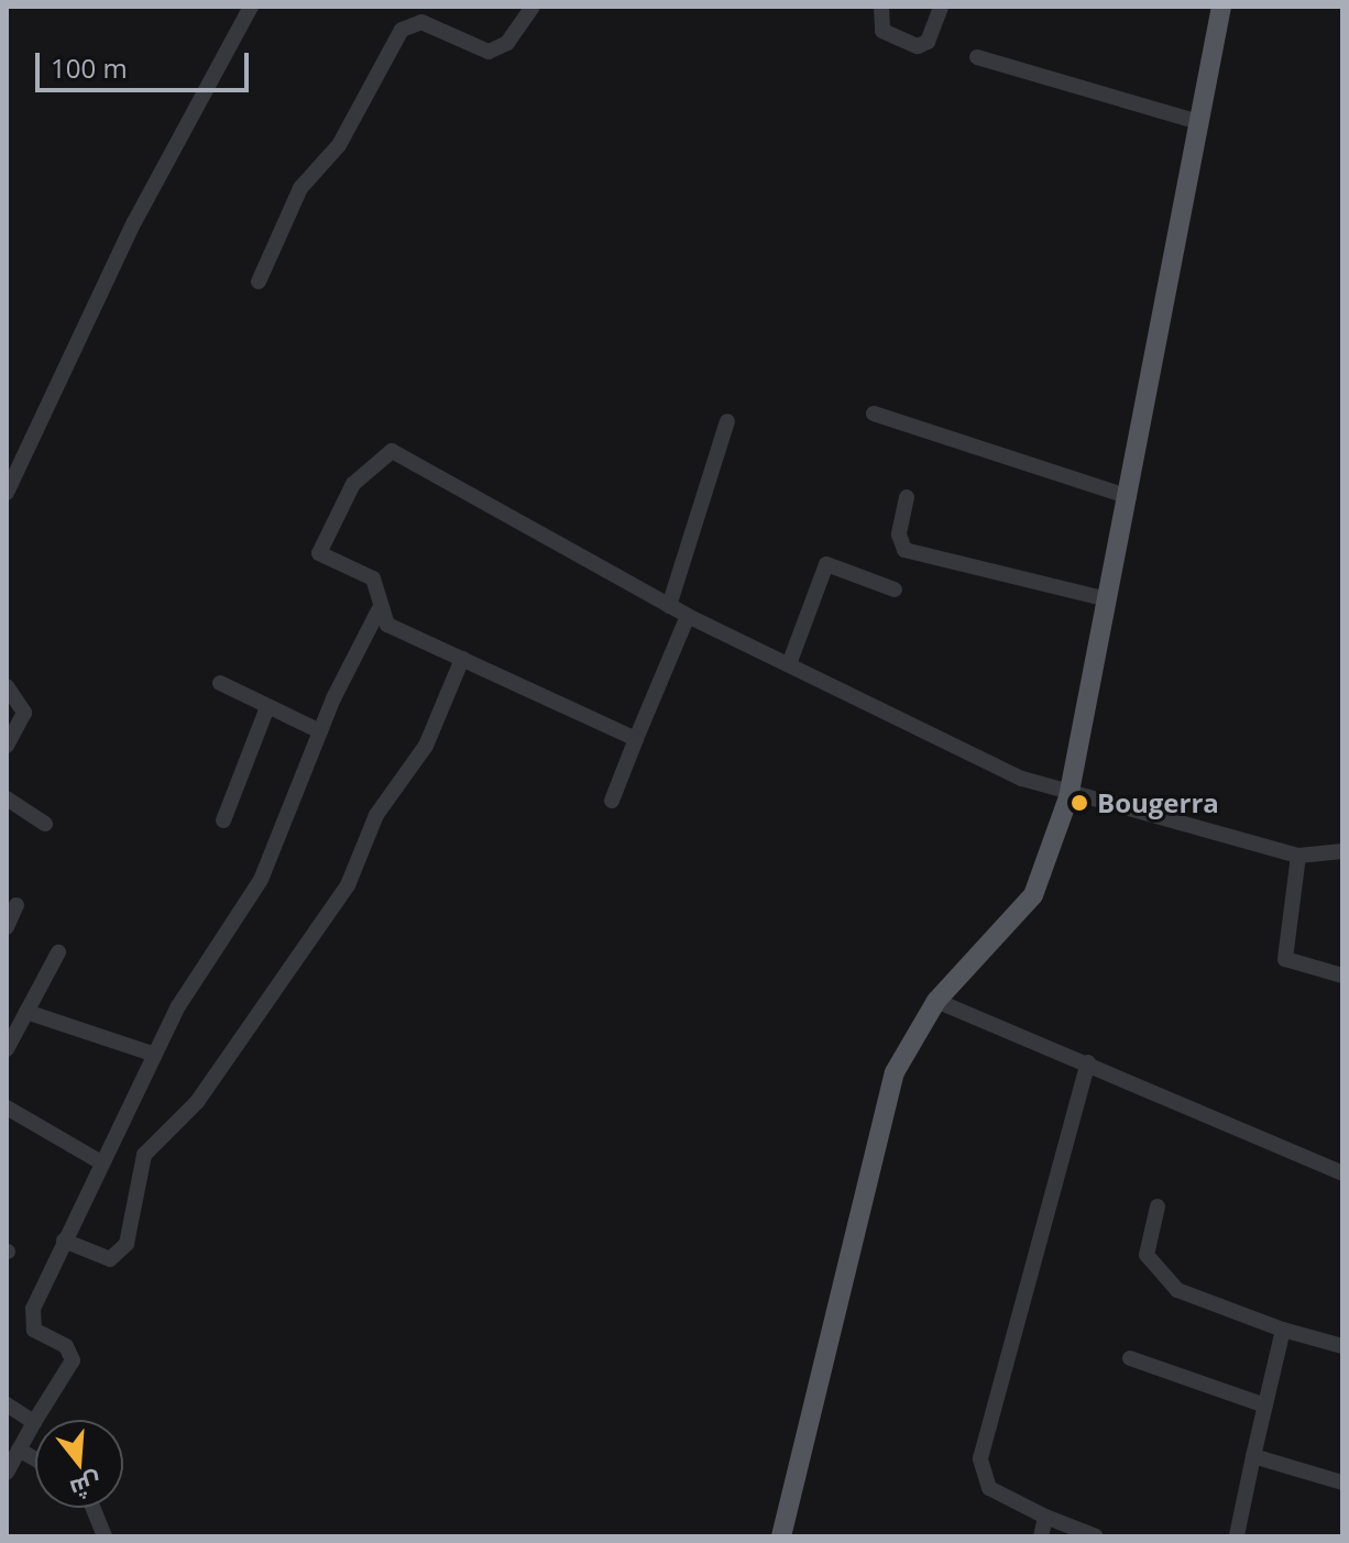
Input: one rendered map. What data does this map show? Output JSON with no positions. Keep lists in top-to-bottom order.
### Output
{
  "places": ["Bougerra"],
  "scale_bar": "100 m",
  "north": "bottom"
}
